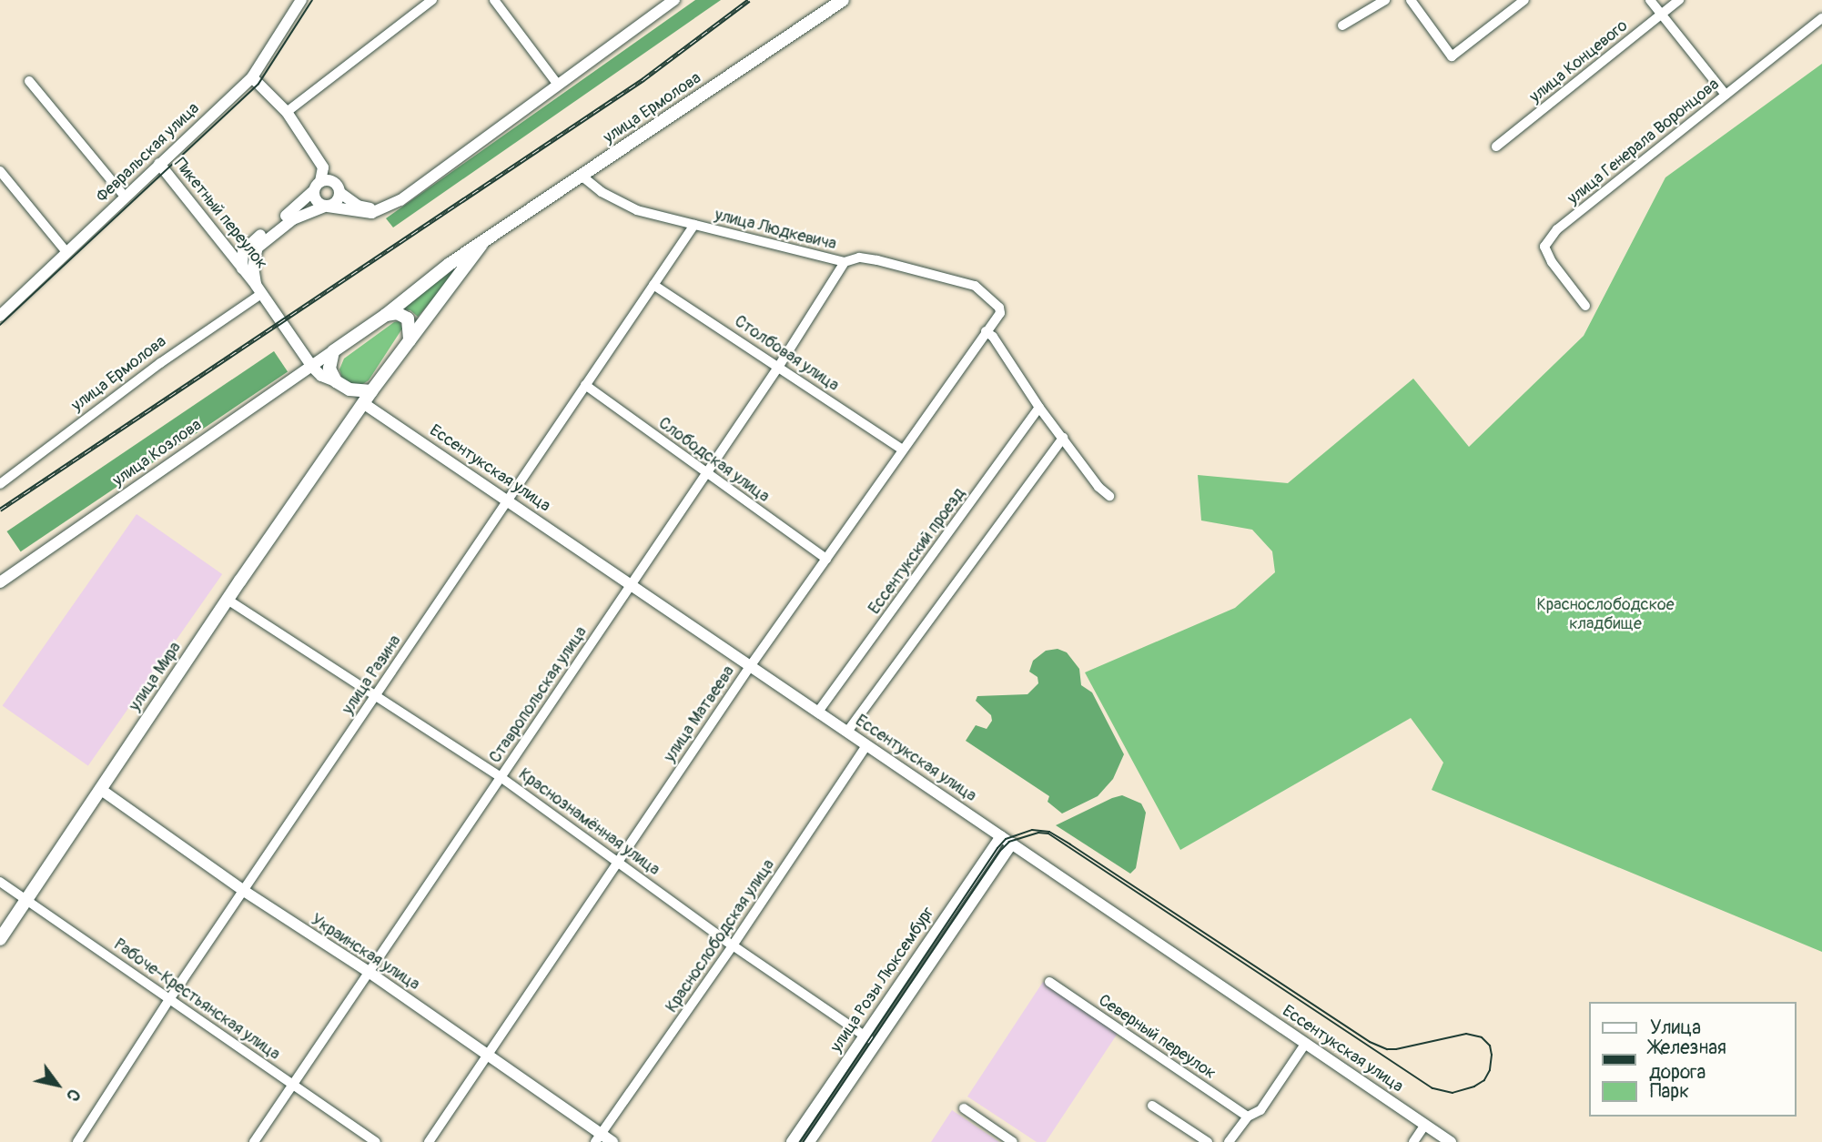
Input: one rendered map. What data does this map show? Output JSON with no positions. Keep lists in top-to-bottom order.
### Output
{
  "streets": {
    "main road": ["улица Ермолова", "улица Мира"],
    "street": [
      "улица Концевого",
      "улица Генерала Воронцова",
      "Февральская улица",
      "Пикетный переулок",
      "улица Людкевича",
      "Столбовая улица",
      "улица Козлова",
      "Слободская улица",
      "Ессентукская улица",
      "Ессентукский проезд",
      "улица Разина",
      "Ставропольская улица",
      "улица Матвеева",
      "Краснознамённая улица",
      "Краснослободская улица",
      "Украинская улица",
      "улица Розы Люксембург",
      "Рабоче-Крестьянская улица",
      "Северный переулок"
    ]
  },
  "crossings": [
    ["улица Ермолова", "Пикетный переулок"],
    ["улица Ермолова", "улица Людкевича"],
    ["улица Ермолова", "улица Мира"],
    ["Февральская улица", "Пикетный переулок"],
    ["Пикетный переулок", "улица Козлова"],
    ["улица Людкевича", "улица Разина"],
    ["улица Людкевича", "Ставропольская улица"],
    ["улица Людкевича", "улица Матвеева"],
    ["Столбовая улица", "улица Разина"],
    ["Столбовая улица", "Ставропольская улица"],
    ["Столбовая улица", "улица Матвеева"],
    ["улица Козлова", "улица Мира"],
    ["Слободская улица", "улица Разина"],
    ["Слободская улица", "Ставропольская улица"],
    ["Слободская улица", "улица Матвеева"],
    ["Ессентукская улица", "Ессентукский проезд"],
    ["Ессентукская улица", "улица Разина"],
    ["Ессентукская улица", "улица Мира"],
    ["Ессентукская улица", "Ставропольская улица"],
    ["Ессентукская улица", "улица Матвеева"],
    ["Ессентукская улица", "Краснослободская улица"],
    ["Ессентукская улица", "улица Розы Люксембург"],
    ["улица Разина", "Краснознамённая улица"],
    ["улица Разина", "Украинская улица"],
    ["улица Разина", "Рабоче-Крестьянская улица"],
    ["улица Мира", "Краснознамённая улица"],
    ["улица Мира", "Украинская улица"],
    ["улица Мира", "Рабоче-Крестьянская улица"],
    ["Ставропольская улица", "Краснознамённая улица"],
    ["Ставропольская улица", "Украинская улица"],
    ["Ставропольская улица", "Рабоче-Крестьянская улица"],
    ["улица Матвеева", "Краснознамённая улица"],
    ["улица Матвеева", "Украинская улица"],
    ["Краснознамённая улица", "Краснослободская улица"],
    ["Краснознамённая улица", "улица Розы Люксембург"],
    ["Краснослободская улица", "Украинская улица"]
  ],
  "parks": ["Краснослободское кладбище"],
  "legend": ["Улица", "Железная дорога", "Парк"],
  "north": "bottom right"
}
